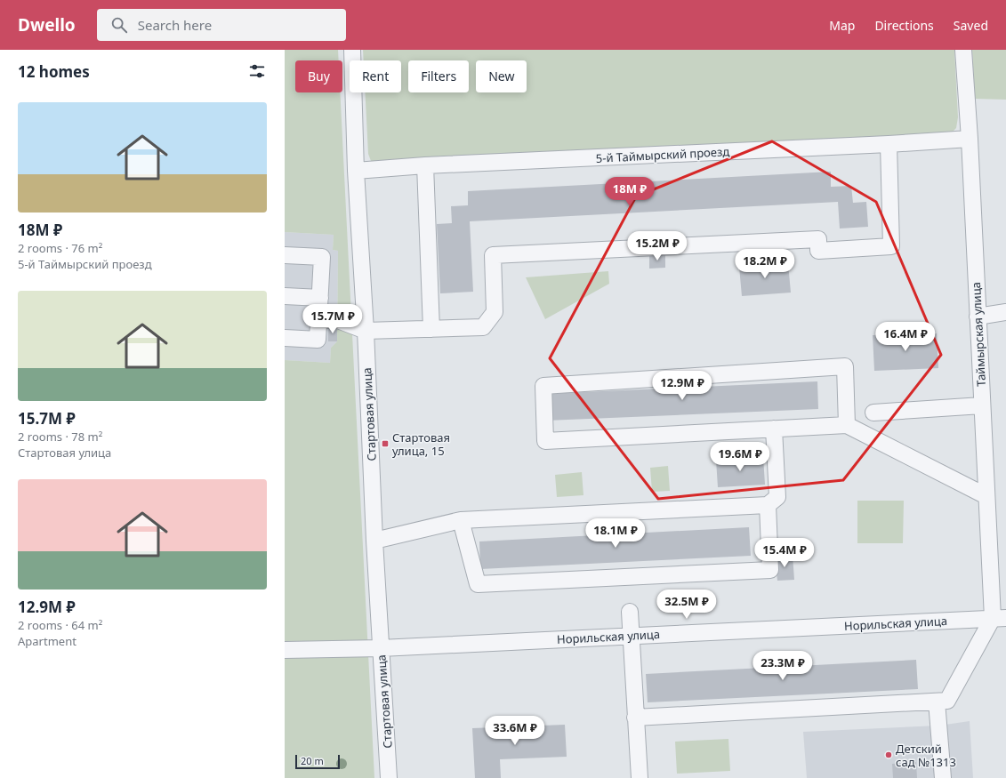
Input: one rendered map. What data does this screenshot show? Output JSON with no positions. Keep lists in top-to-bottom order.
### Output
{
  "streets": {
    "street": [
      "5-й Таймырский проезд",
      "Таймырская улица",
      "Стартовая улица",
      "Норильская улица"
    ]
  },
  "crossings": [
    ["5-й Таймырский проезд", "Таймырская улица"],
    ["5-й Таймырский проезд", "Стартовая улица"],
    ["Таймырская улица", "Норильская улица"],
    ["Стартовая улица", "Норильская улица"]
  ],
  "places": {
    "transit": ["Стартовая улица, 15"],
    "other": ["Детский сад №1313"]
  },
  "scale_bar": "20 m",
  "page": {
    "header": "Dwello",
    "search": "Search here",
    "nav": ["Map", "Directions", "Saved"],
    "heading": "12 homes",
    "chip": [
      "Buy",
      "Rent",
      "Filters",
      "New"
    ],
    "list": [
      {
        "name": "18M ₽",
        "note": "2 rooms · 76 m² · 5-й Таймырский проезд"
      },
      {
        "name": "15.7M ₽",
        "note": "2 rooms · 78 m² · Стартовая улица"
      },
      {
        "name": "12.9M ₽",
        "note": "2 rooms · 64 m² · Apartment"
      }
    ],
    "price": [
      "18M ₽",
      "15.2M ₽",
      "18.2M ₽",
      "15.7M ₽",
      "16.4M ₽",
      "12.9M ₽",
      "19.6M ₽",
      "18.1M ₽",
      "15.4M ₽",
      "32.5M ₽",
      "23.3M ₽",
      "33.6M ₽"
    ],
    "scale": "20 m"
  }
}
